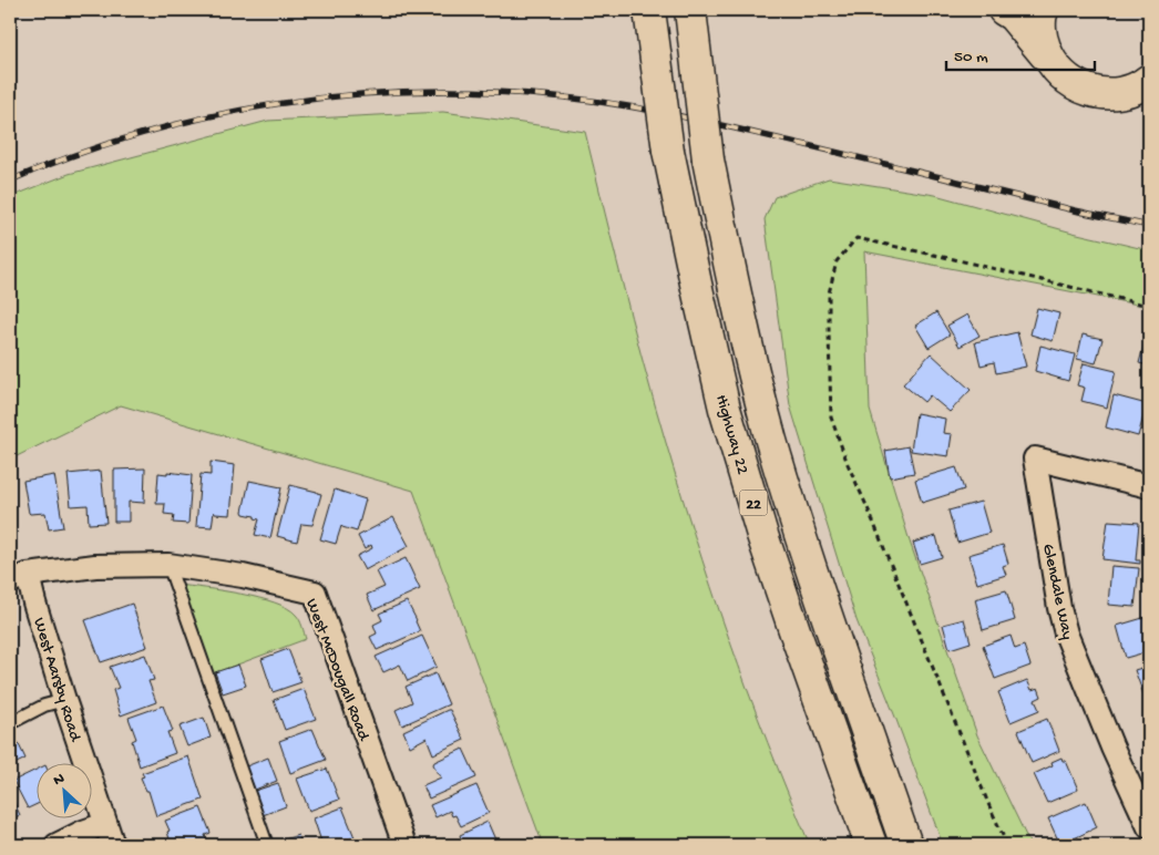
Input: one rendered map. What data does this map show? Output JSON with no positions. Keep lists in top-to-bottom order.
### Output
{
  "streets": {
    "main road": ["Highway 22", "22"],
    "street": ["Glendale Way", "West McDougall Road", "West Aarsby Road"]
  },
  "crossings": [
    ["West McDougall Road", "West Aarsby Road"]
  ],
  "scale_bar": "50 m",
  "north": "top left"
}
